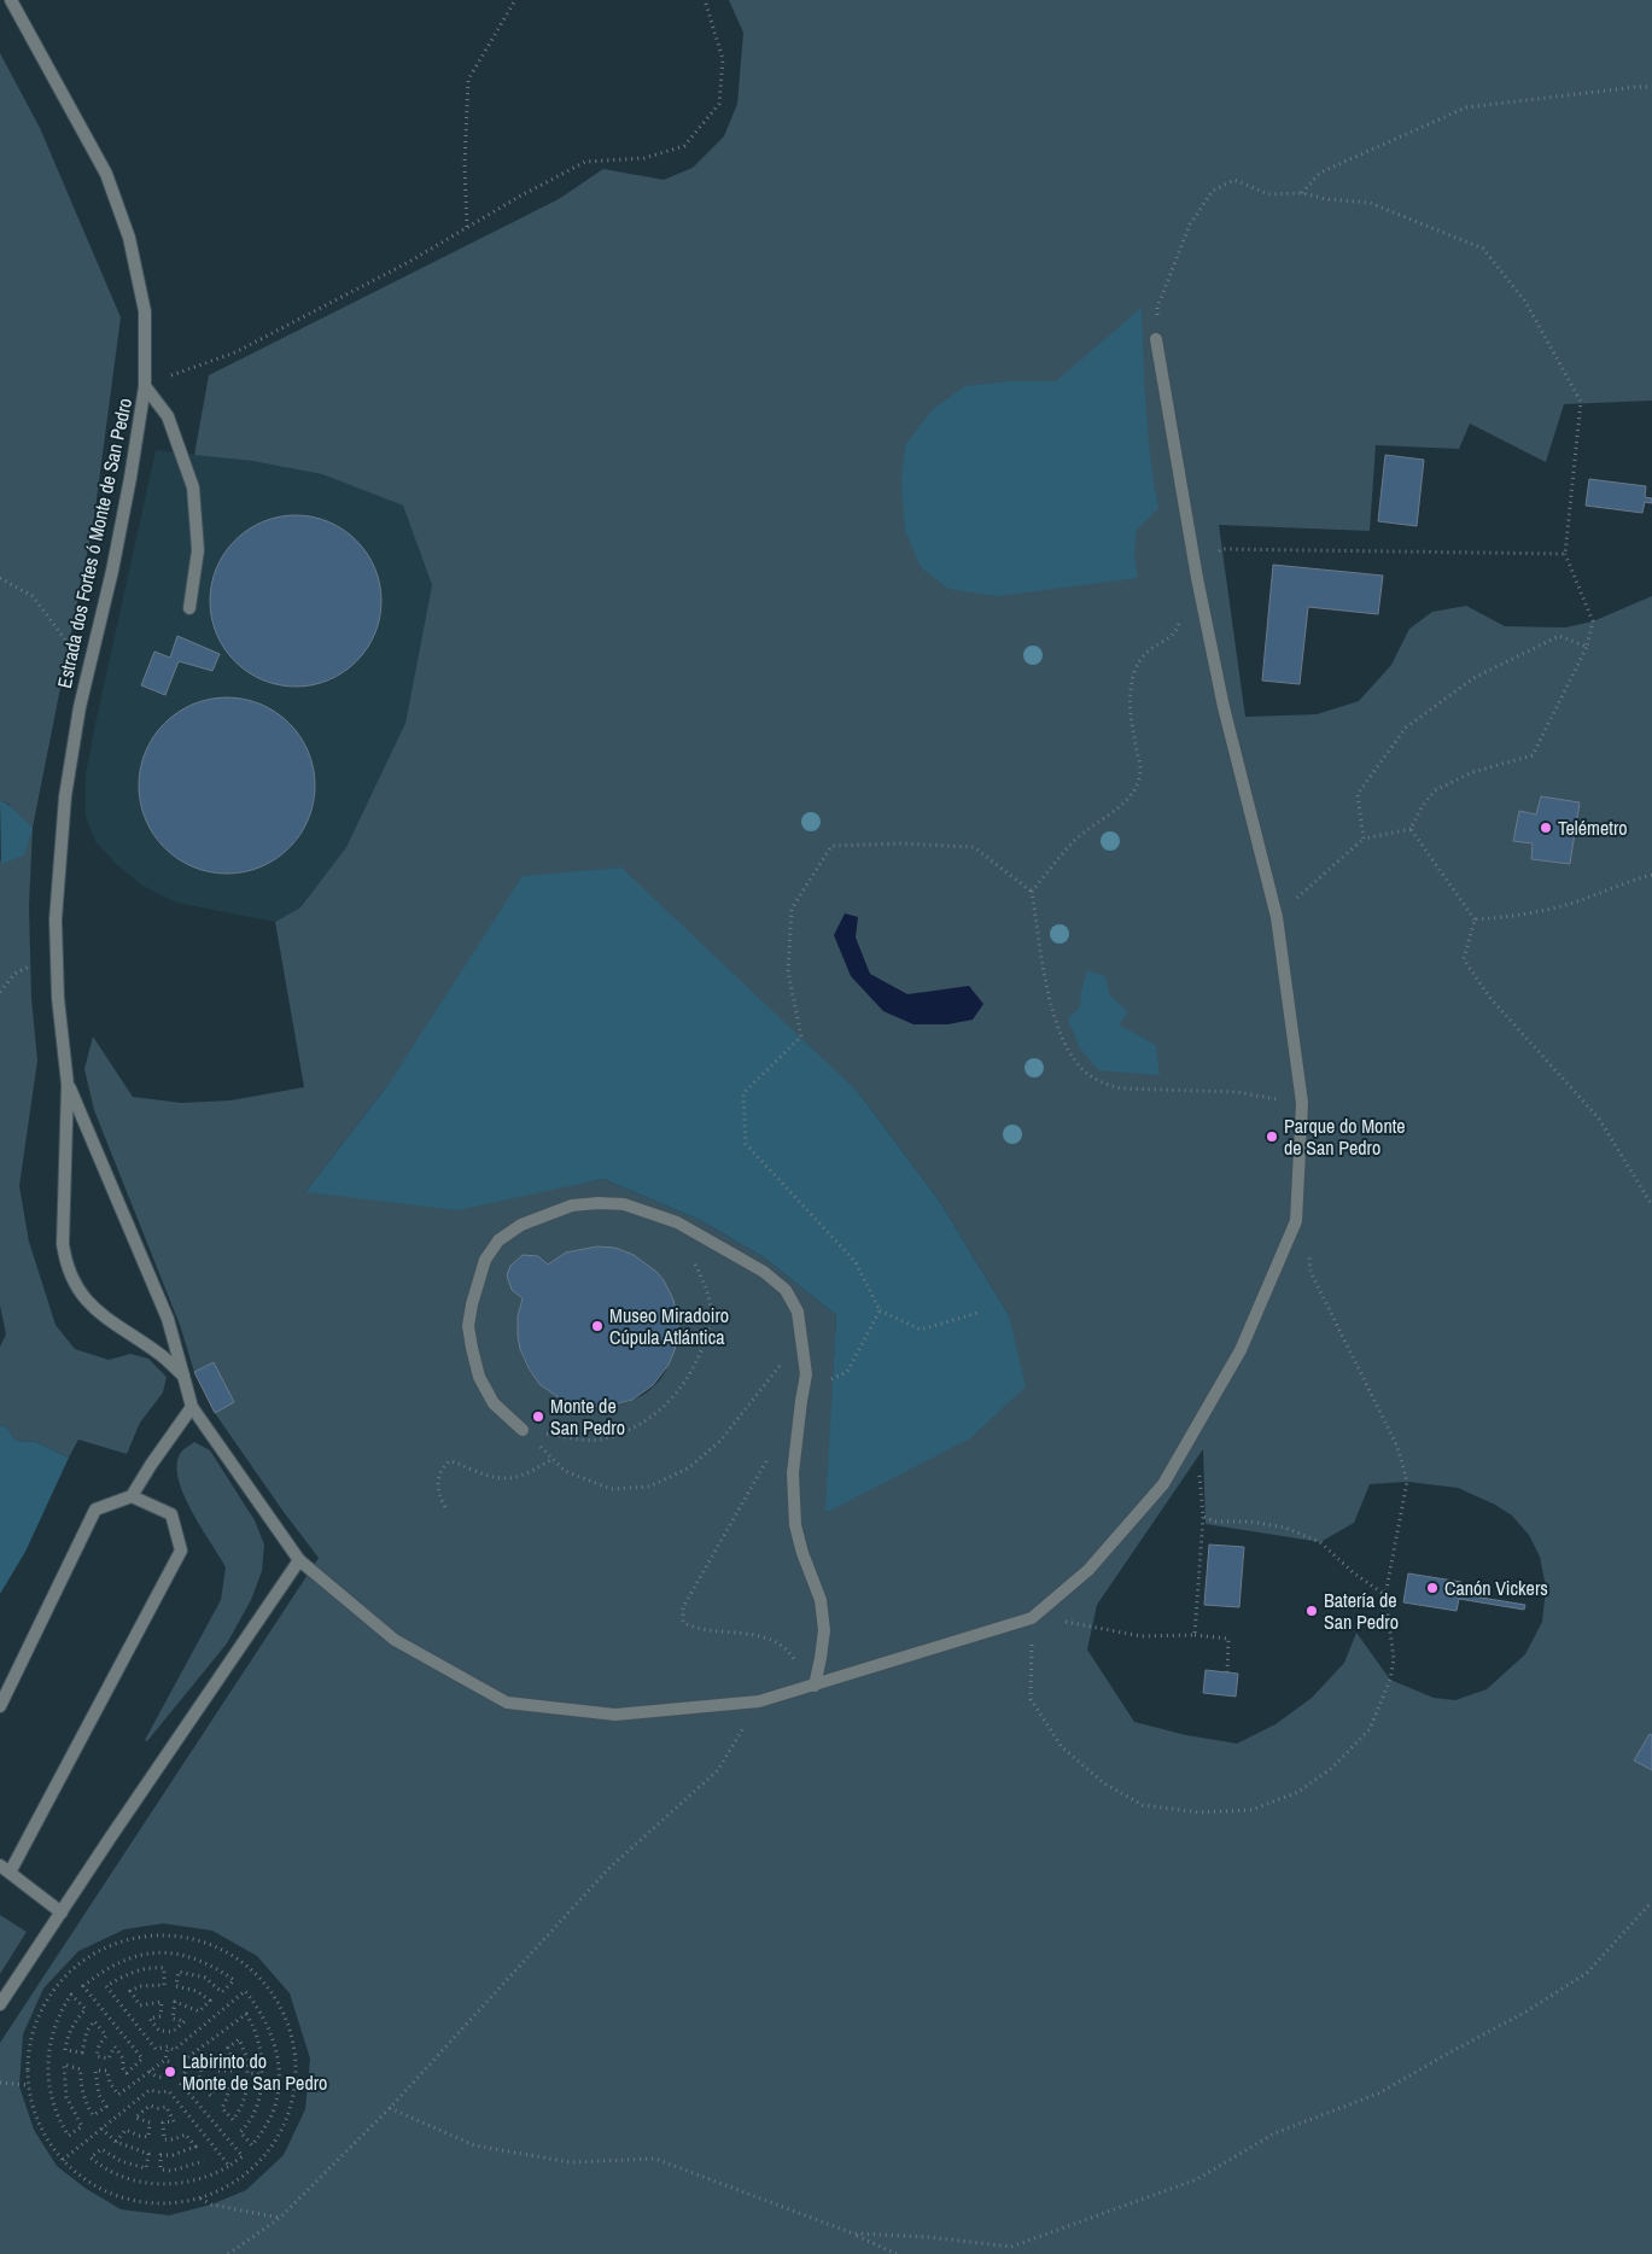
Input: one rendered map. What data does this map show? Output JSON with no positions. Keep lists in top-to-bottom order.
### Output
{
  "streets": {
    "street": ["Estrada dos Fortes ó Monte de San Pedro"]
  },
  "places": [
    "Telémetro",
    "Parque do Monte de San Pedro",
    "Museo Miradoiro Cúpula Atlántica",
    "Monte de San Pedro",
    "Canón Vickers",
    "Batería de San Pedro",
    "Labirinto do Monte de San Pedro"
  ]
}
